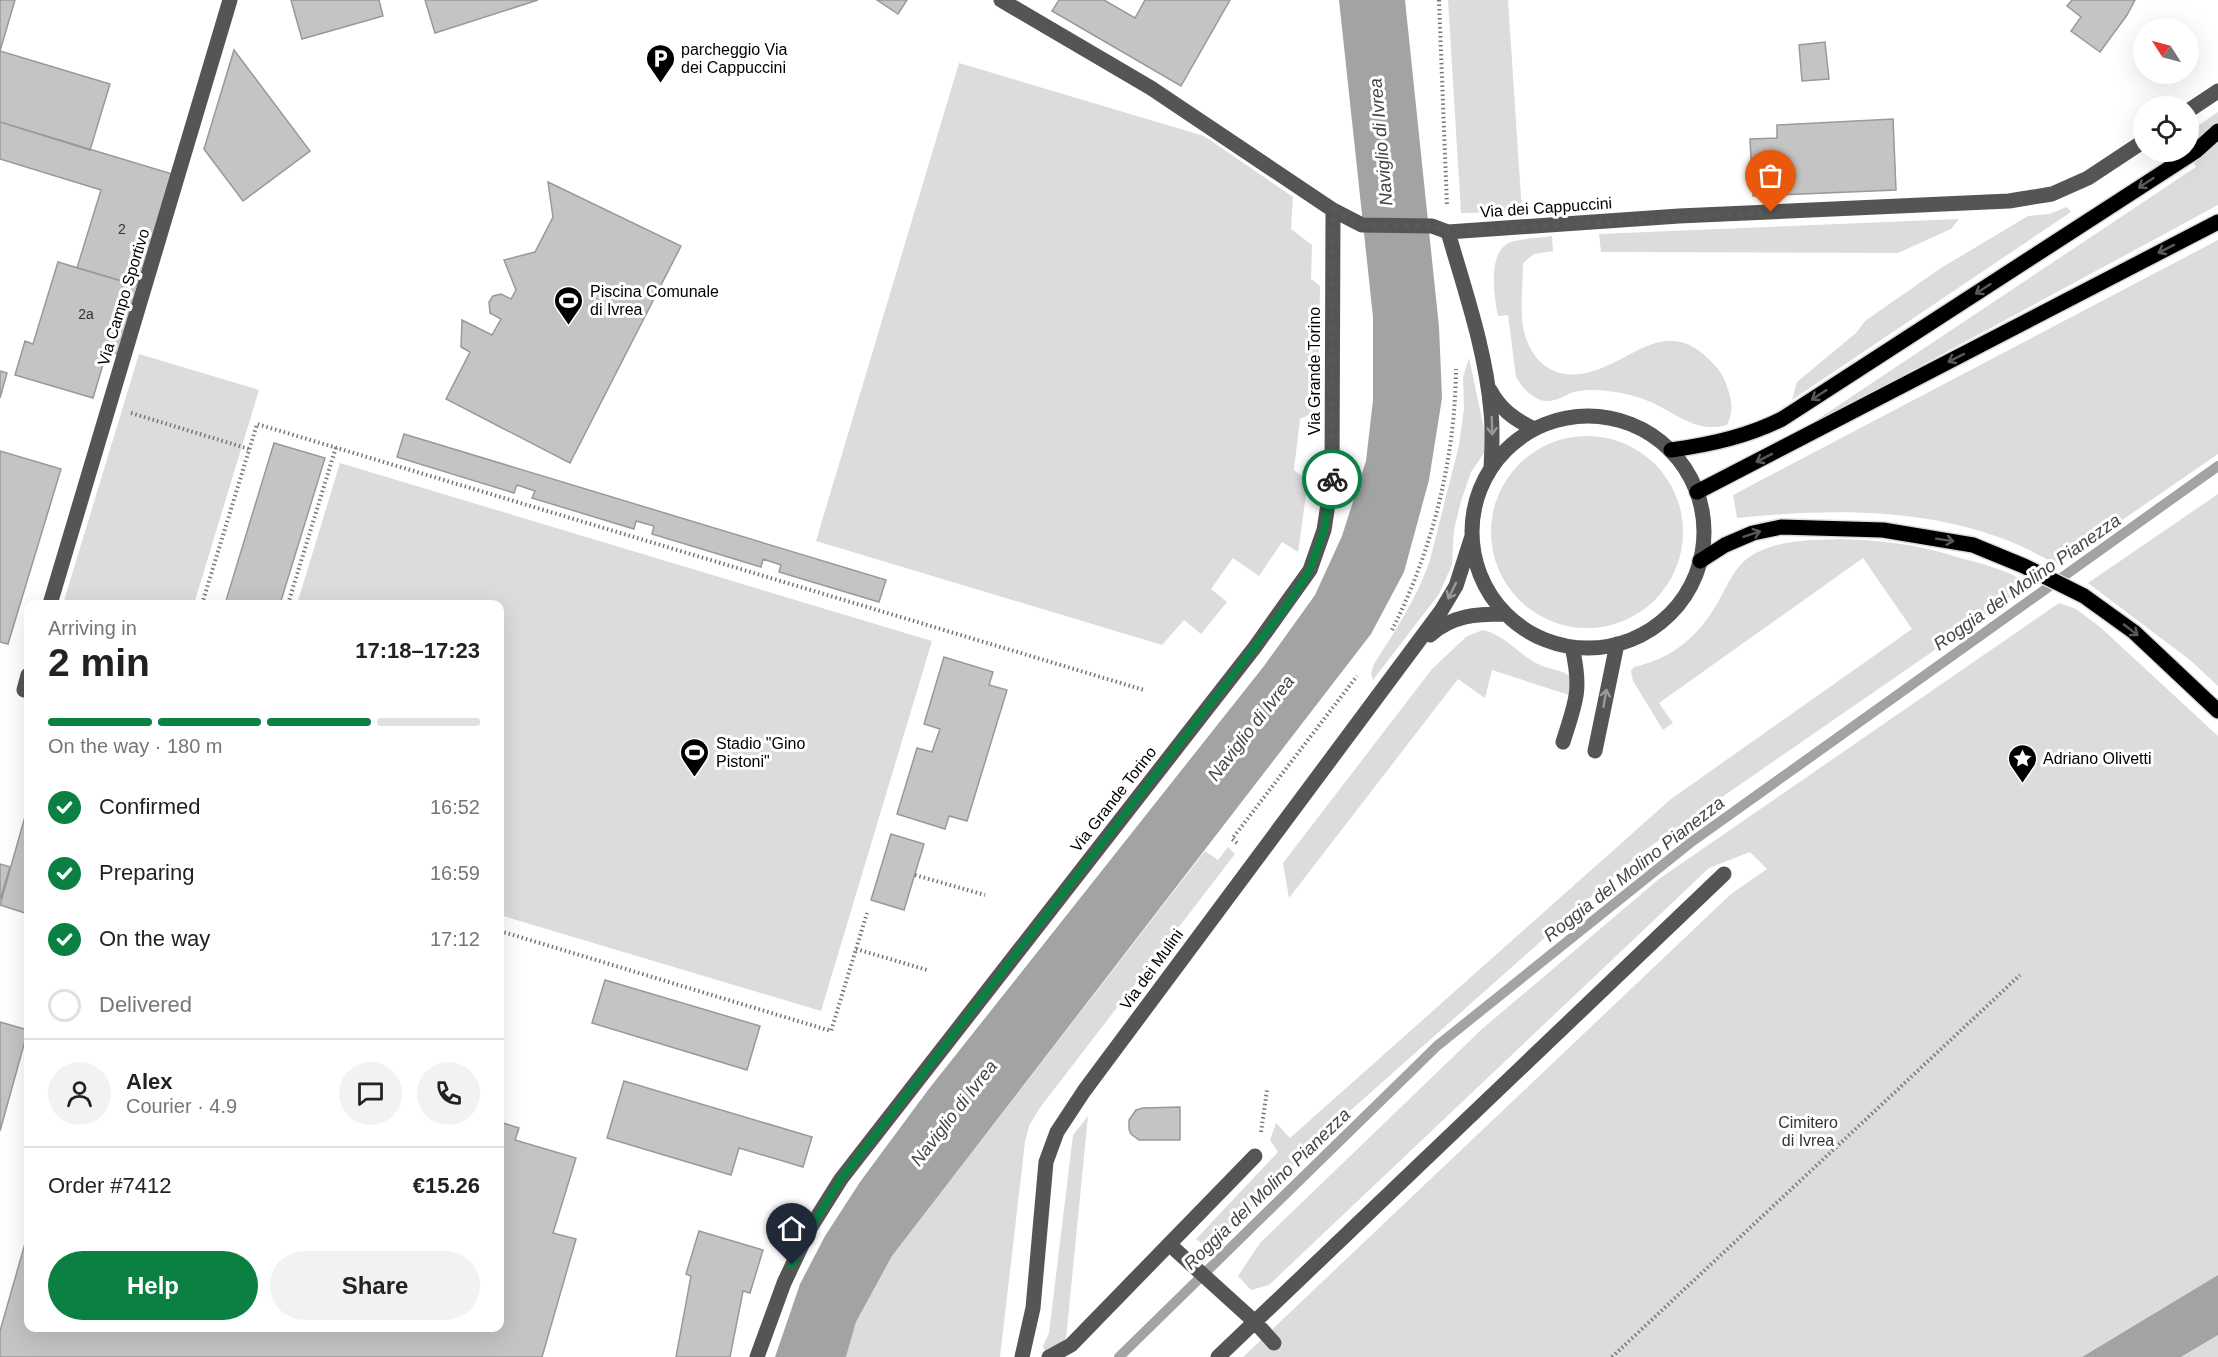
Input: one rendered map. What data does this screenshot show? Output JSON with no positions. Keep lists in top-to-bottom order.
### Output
{
  "streets": {
    "street": [
      "Via dei Cappuccini",
      "Via Campo Sportivo",
      "Via Grande Torino",
      "Via dei Mulini"
    ]
  },
  "crossings": [
    ["Via dei Cappuccini", "Via Grande Torino"]
  ],
  "water": ["Naviglio di Ivrea", "Roggia del Molino Pianezza"],
  "parks": ["Cimitero di Ivrea"],
  "places": {
    "parking": ["parcheggio Via dei Cappuccini"],
    "sports": ["Piscina Comunale di Ivrea", "Stadio \"Gino Pistoni\""],
    "place": ["Adriano Olivetti"]
  },
  "house_numbers": ["2", "2a"],
  "north": "top left",
  "page": {
    "heading": ["2 min", "Arriving in", "17:18–17:23"],
    "panel": [
      "Alex",
      "Courier · 4.9",
      "Order #7412",
      "€15.26"
    ],
    "bar": "On the way · 180 m",
    "list": [
      ["Confirmed", "16:52"],
      ["Preparing", "16:59"],
      ["On the way", "17:12"],
      "Delivered"
    ],
    "buttons": ["Help", "Share"]
  }
}
